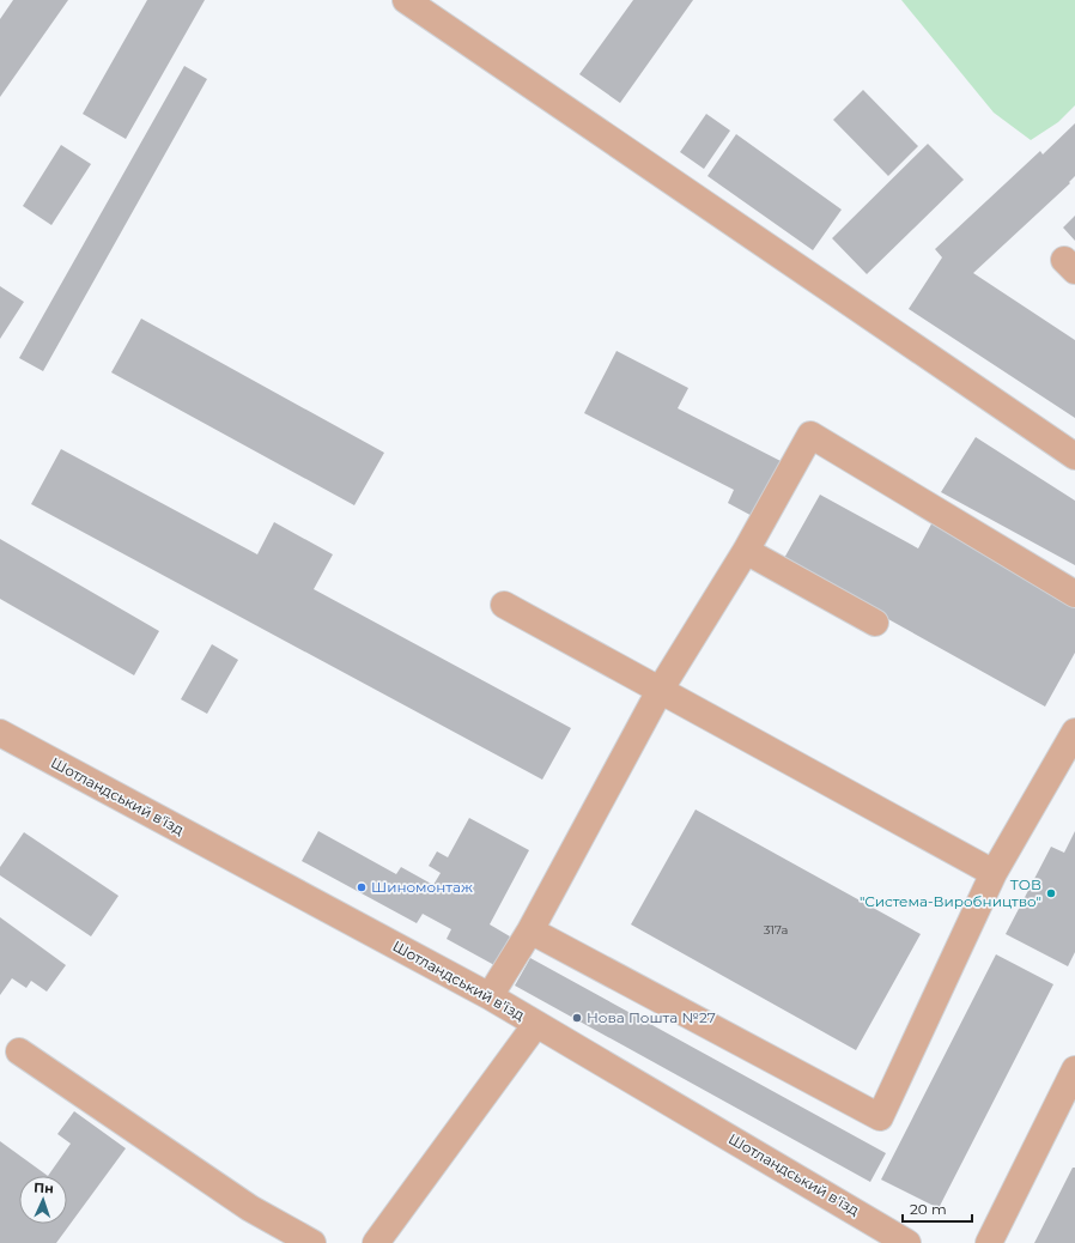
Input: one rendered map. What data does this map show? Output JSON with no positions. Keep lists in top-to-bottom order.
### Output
{
  "streets": {
    "street": ["Шотландський в'їзд"]
  },
  "places": ["Шиномонтаж", "ТОВ \"Система-Виробництво\"", "Нова Пошта №27"],
  "house_numbers": ["317а"],
  "scale_bar": "20 m",
  "north": "top"
}
